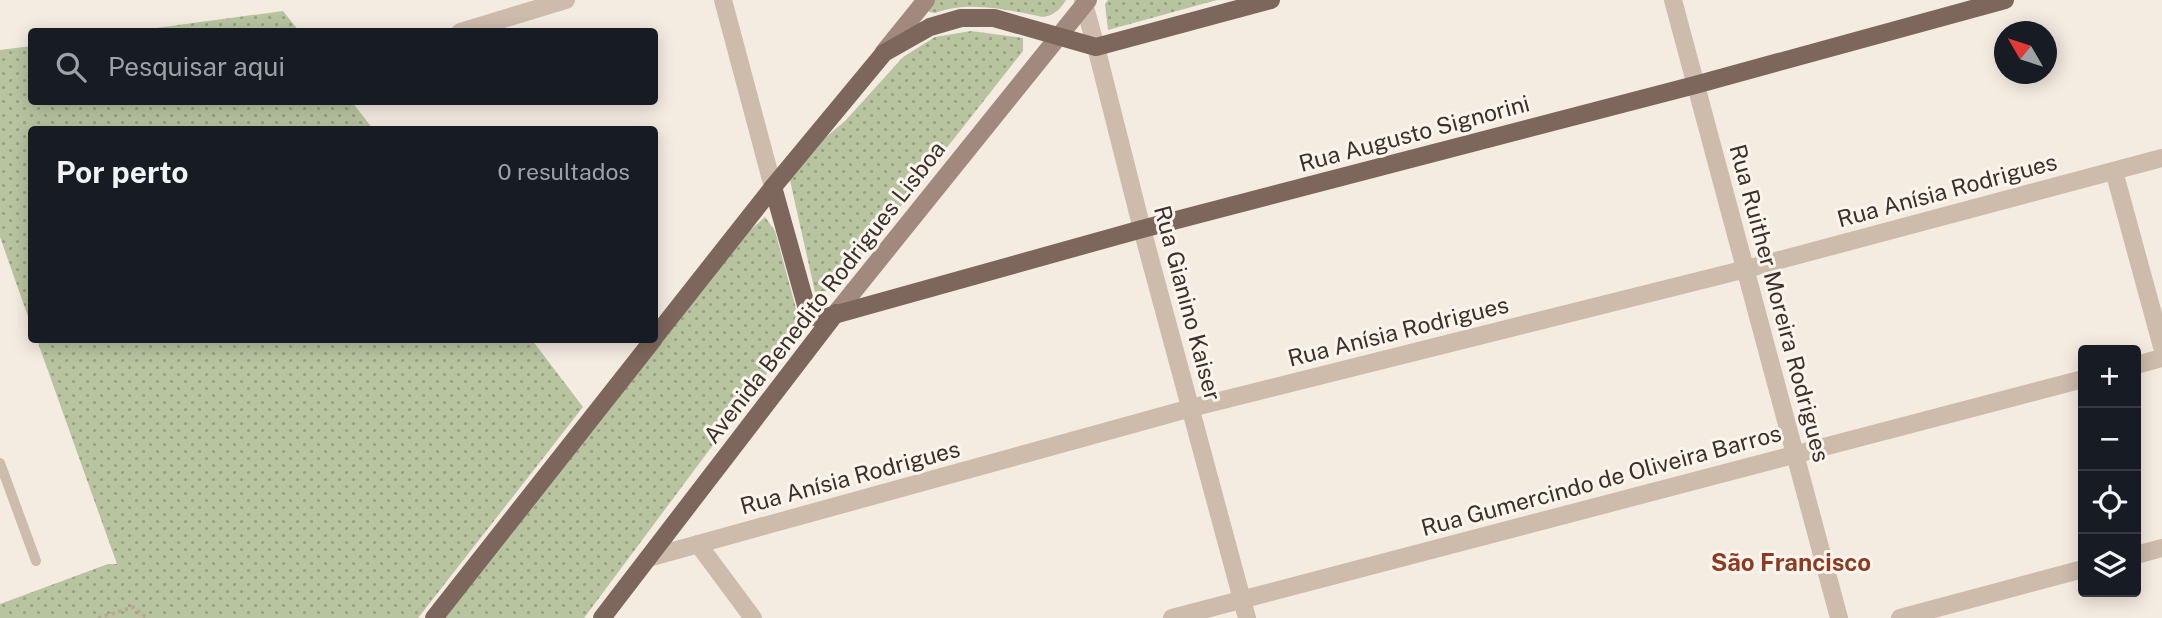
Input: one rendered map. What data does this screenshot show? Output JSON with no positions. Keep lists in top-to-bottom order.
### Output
{
  "streets": {
    "main road": ["Rua Augusto Signorini", "Avenida Benedito Rodrigues Lisboa"],
    "street": [
      "Rua Anísia Rodrigues",
      "Rua Gianino Kaiser",
      "Rua Ruither Moreira Rodrigues",
      "Rua Gumercindo de Oliveira Barros"
    ]
  },
  "crossings": [
    ["Rua Augusto Signorini", "Avenida Benedito Rodrigues Lisboa"],
    ["Rua Augusto Signorini", "Rua Gianino Kaiser"],
    ["Rua Augusto Signorini", "Rua Ruither Moreira Rodrigues"],
    ["Rua Anísia Rodrigues", "Avenida Benedito Rodrigues Lisboa"],
    ["Rua Anísia Rodrigues", "Rua Gianino Kaiser"],
    ["Rua Anísia Rodrigues", "Rua Ruither Moreira Rodrigues"],
    ["Avenida Benedito Rodrigues Lisboa", "Rua Gianino Kaiser"],
    ["Rua Gianino Kaiser", "Rua Gumercindo de Oliveira Barros"],
    ["Rua Ruither Moreira Rodrigues", "Rua Gumercindo de Oliveira Barros"]
  ],
  "districts": ["São Francisco"],
  "north": "top left",
  "page": {
    "search": "Pesquisar aqui",
    "heading": ["Por perto", "0 resultados"],
    "map_buttons": ["+", "−"]
  }
}
